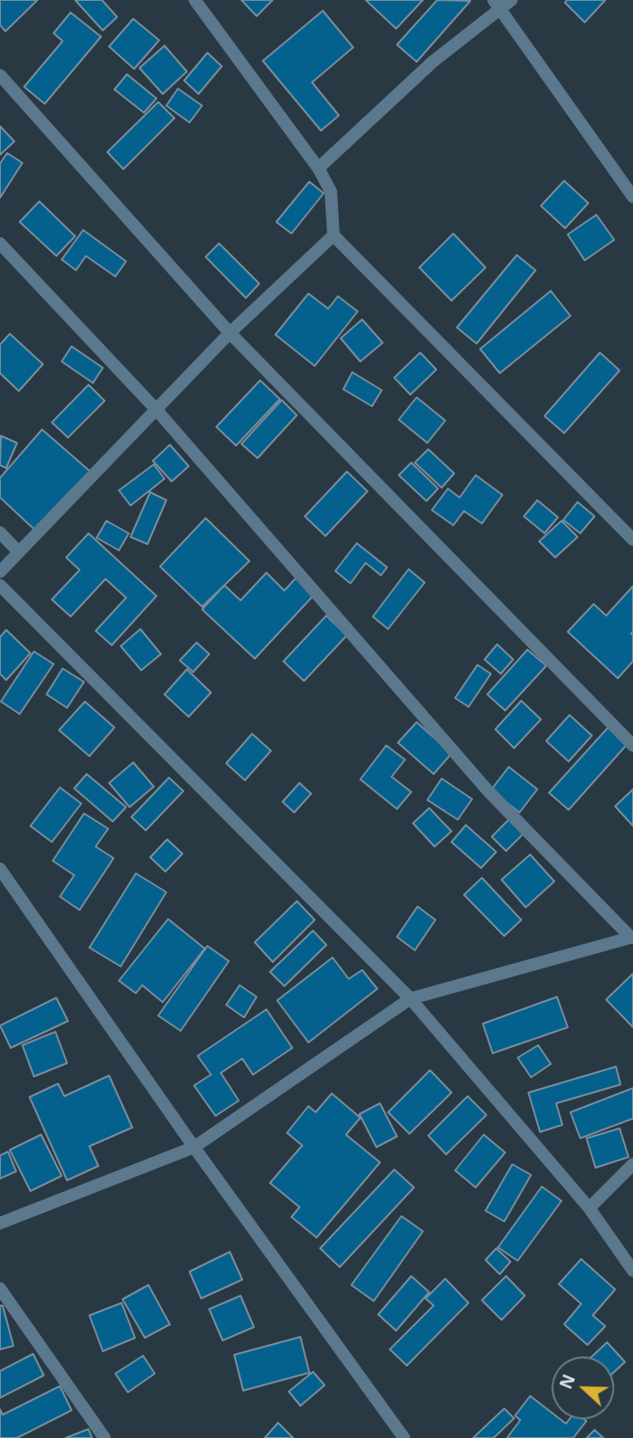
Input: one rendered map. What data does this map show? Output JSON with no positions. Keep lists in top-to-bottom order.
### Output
{
  "north": "left"
}
